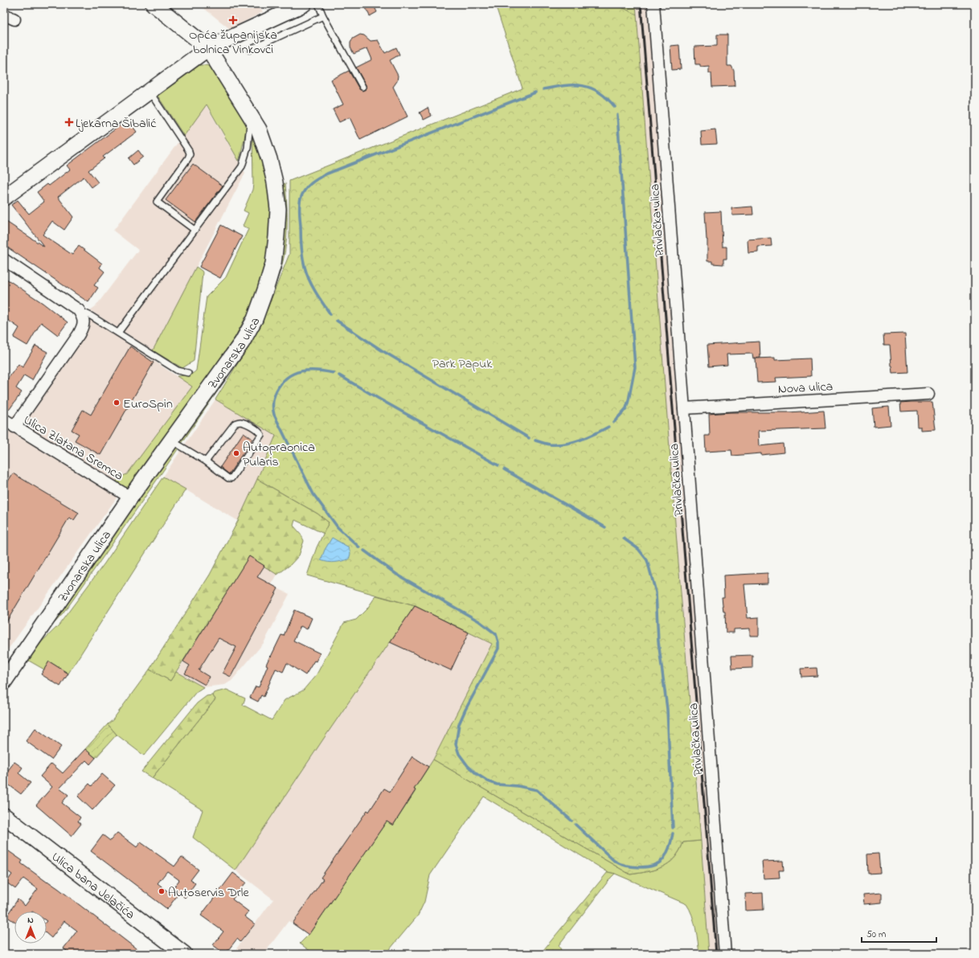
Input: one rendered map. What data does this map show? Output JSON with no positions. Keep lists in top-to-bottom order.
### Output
{
  "streets": {
    "main road": ["Zvonarska ulica", "Ulica bana Jelačića"],
    "street": ["Privlačka ulica", "Nova ulica", "Ulica Zlatana Sremca"]
  },
  "crossings": [
    ["Privlačka ulica", "Nova ulica"],
    ["Zvonarska ulica", "Ulica Zlatana Sremca"]
  ],
  "parks": ["Park Papuk"],
  "places": {
    "health": ["Opća županijska bolnica Vinkovci", "Ljekarna Šibalić"],
    "other": ["EuroSpin", "Autopraonica Pularis", "Autoservis Drle"]
  },
  "scale_bar": "50 m",
  "north": "top"
}
